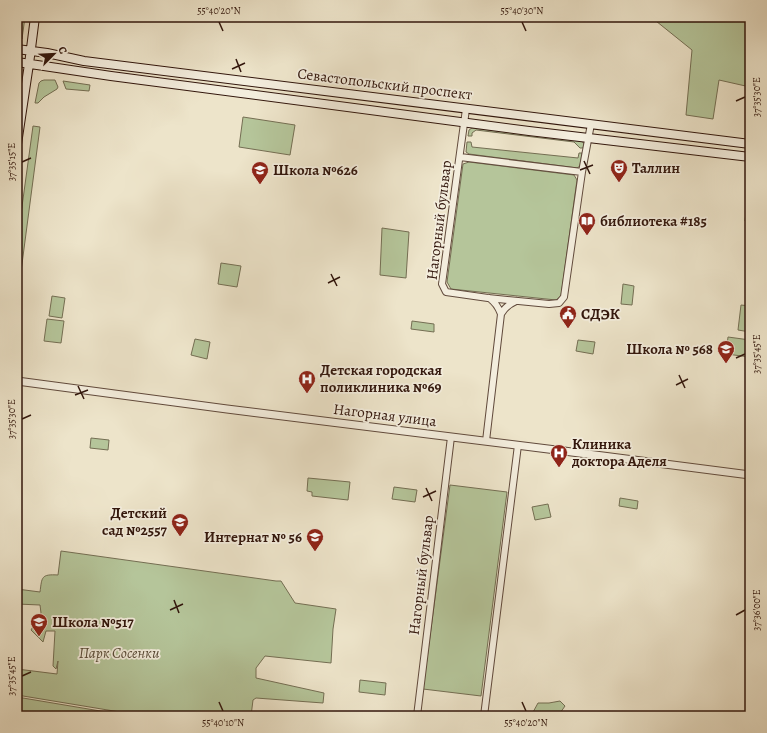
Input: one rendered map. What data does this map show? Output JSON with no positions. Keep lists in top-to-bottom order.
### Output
{
  "streets": {
    "main road": ["Севастопольский проспект"],
    "street": ["Нагорный бульвар", "Нагорная улица"]
  },
  "crossings": [
    ["Севастопольский проспект", "Нагорный бульвар"],
    ["Нагорный бульвар", "Нагорная улица"]
  ],
  "parks": ["Парк Сосенки"],
  "places": {
    "theatre": ["Таллин"],
    "school or university": [
      "Школа №626",
      "Школа № 568",
      "Детский сад №2557",
      "Интернат № 56",
      "Школа №517"
    ],
    "library": ["библиотека #185"],
    "public building": ["СДЭК"],
    "hospital": ["Детская городская поликлиника №69", "Клиника доктора Аделя"]
  },
  "north": "top right",
  "coordinates": [
    "55°40'20\"N",
    "55°40'30\"N",
    "37°35'30\"E",
    "37°35'15\"E",
    "37°35'45\"E",
    "37°36'00\"E",
    "55°40'10\"N"
  ]
}
